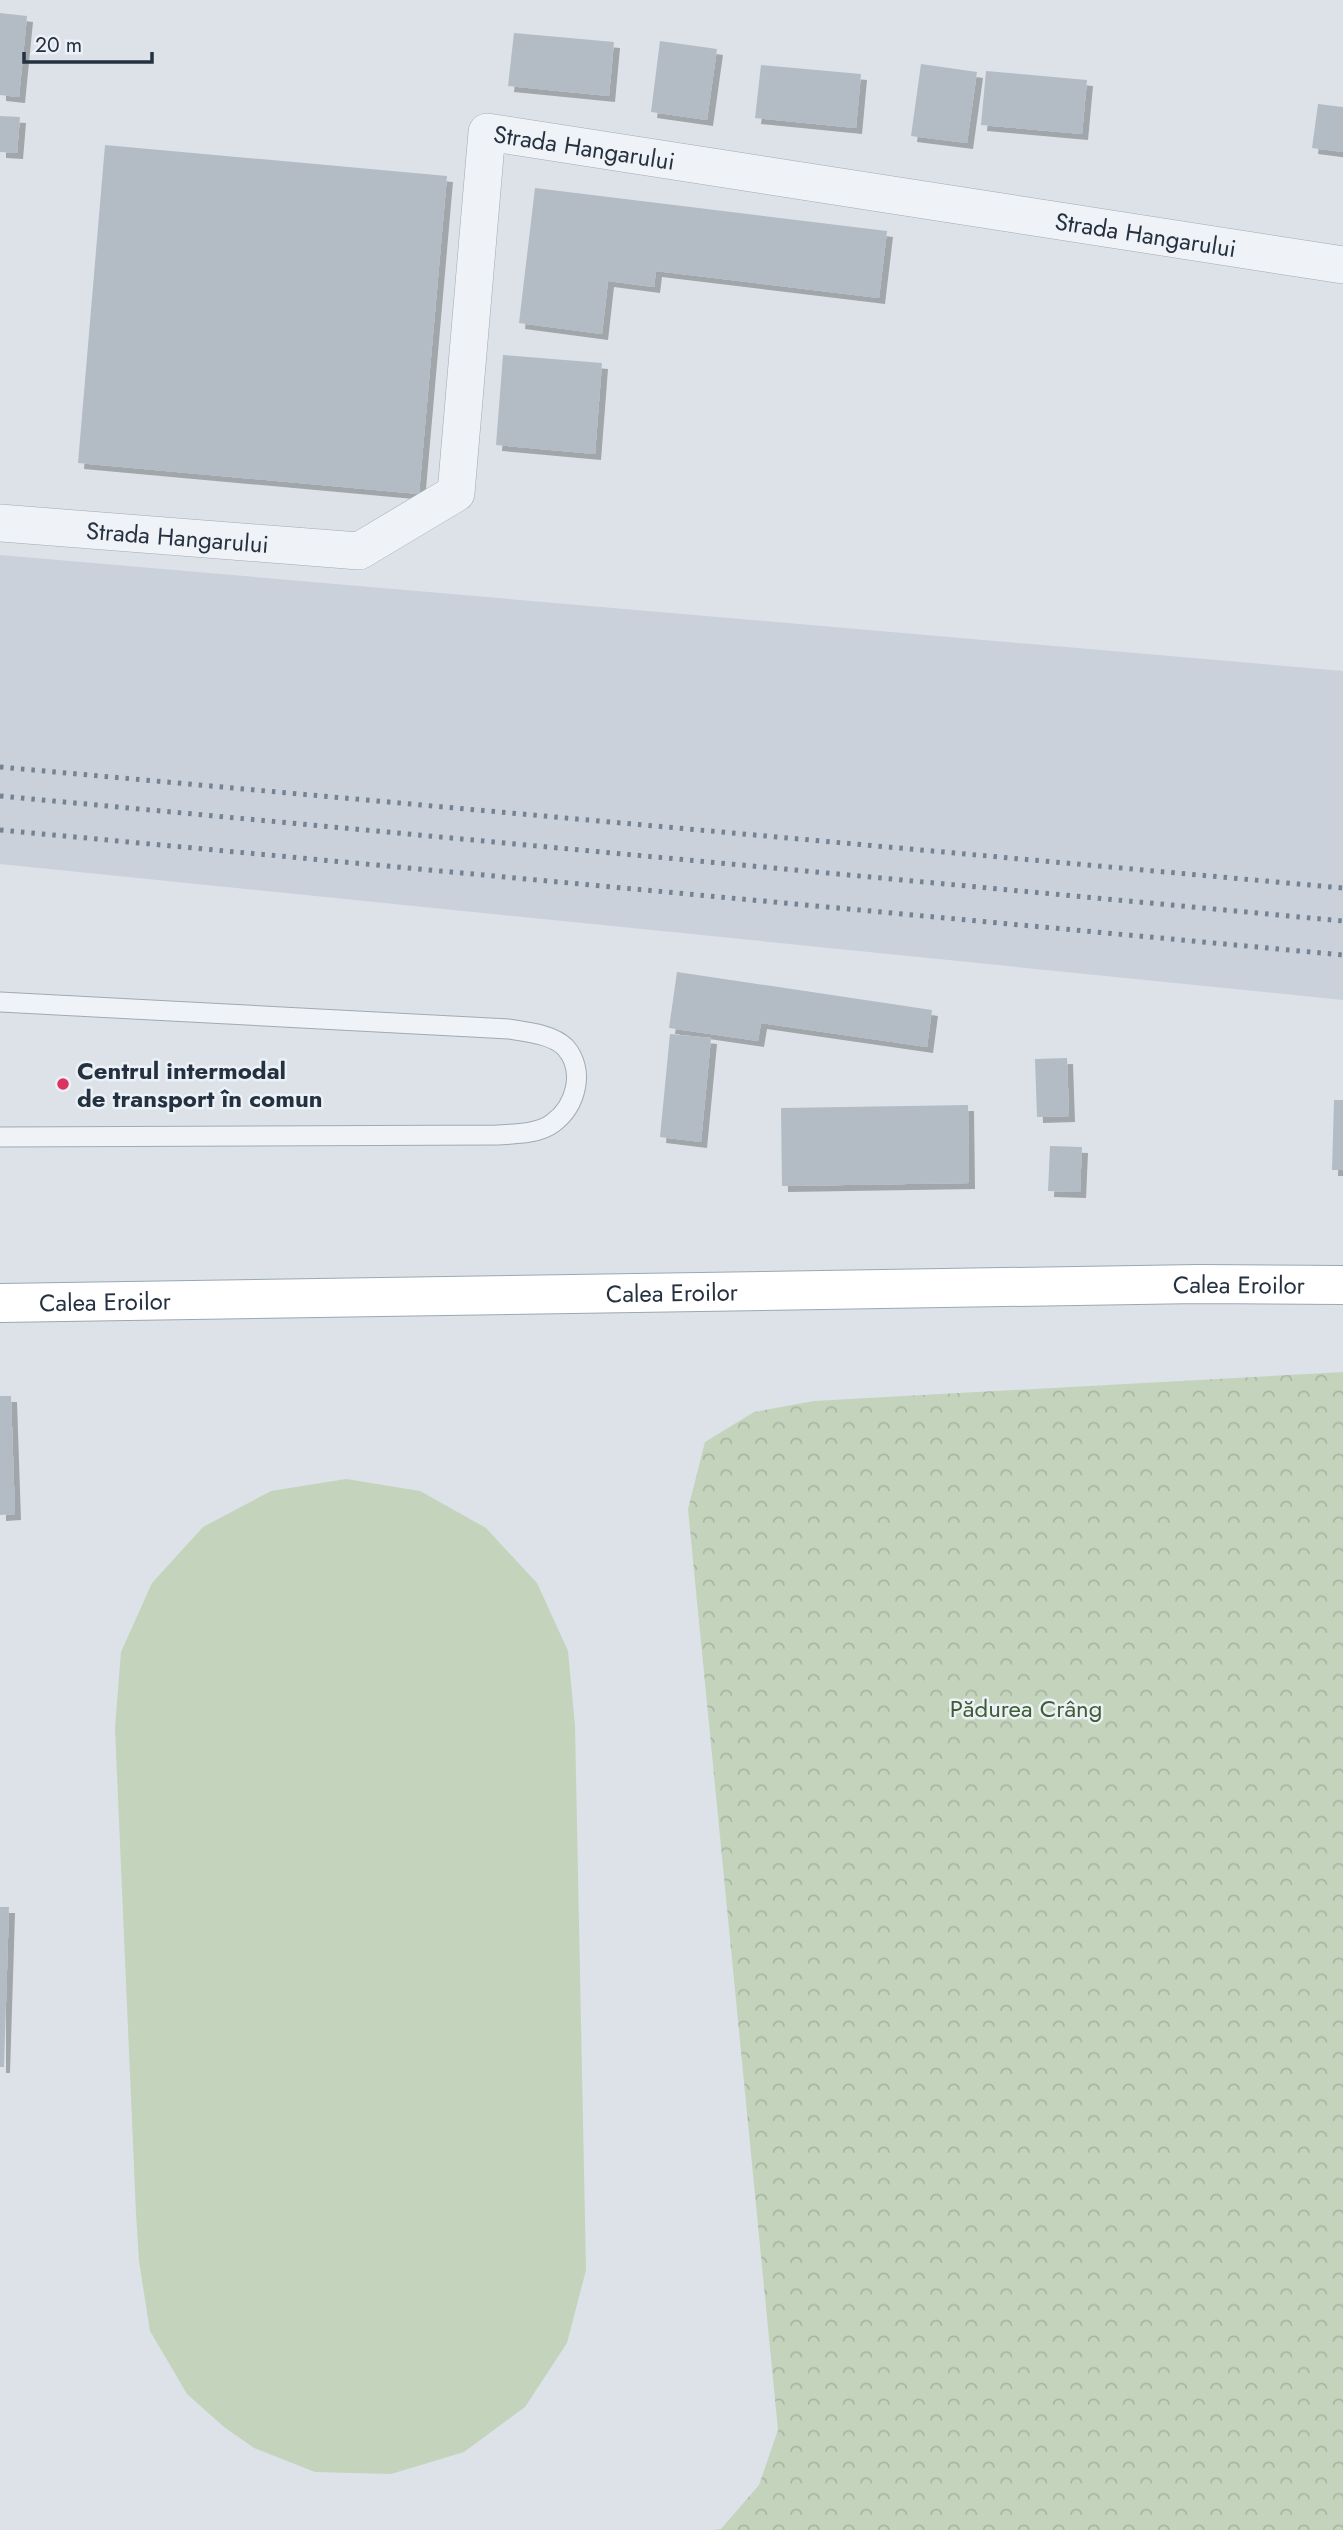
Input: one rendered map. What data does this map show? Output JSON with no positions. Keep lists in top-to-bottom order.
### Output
{
  "streets": {
    "main road": ["Calea Eroilor"],
    "street": ["Strada Hangarului"]
  },
  "parks": ["Pădurea Crâng"],
  "places": ["Centrul intermodal de transport în comun"],
  "scale_bar": "20 m"
}
